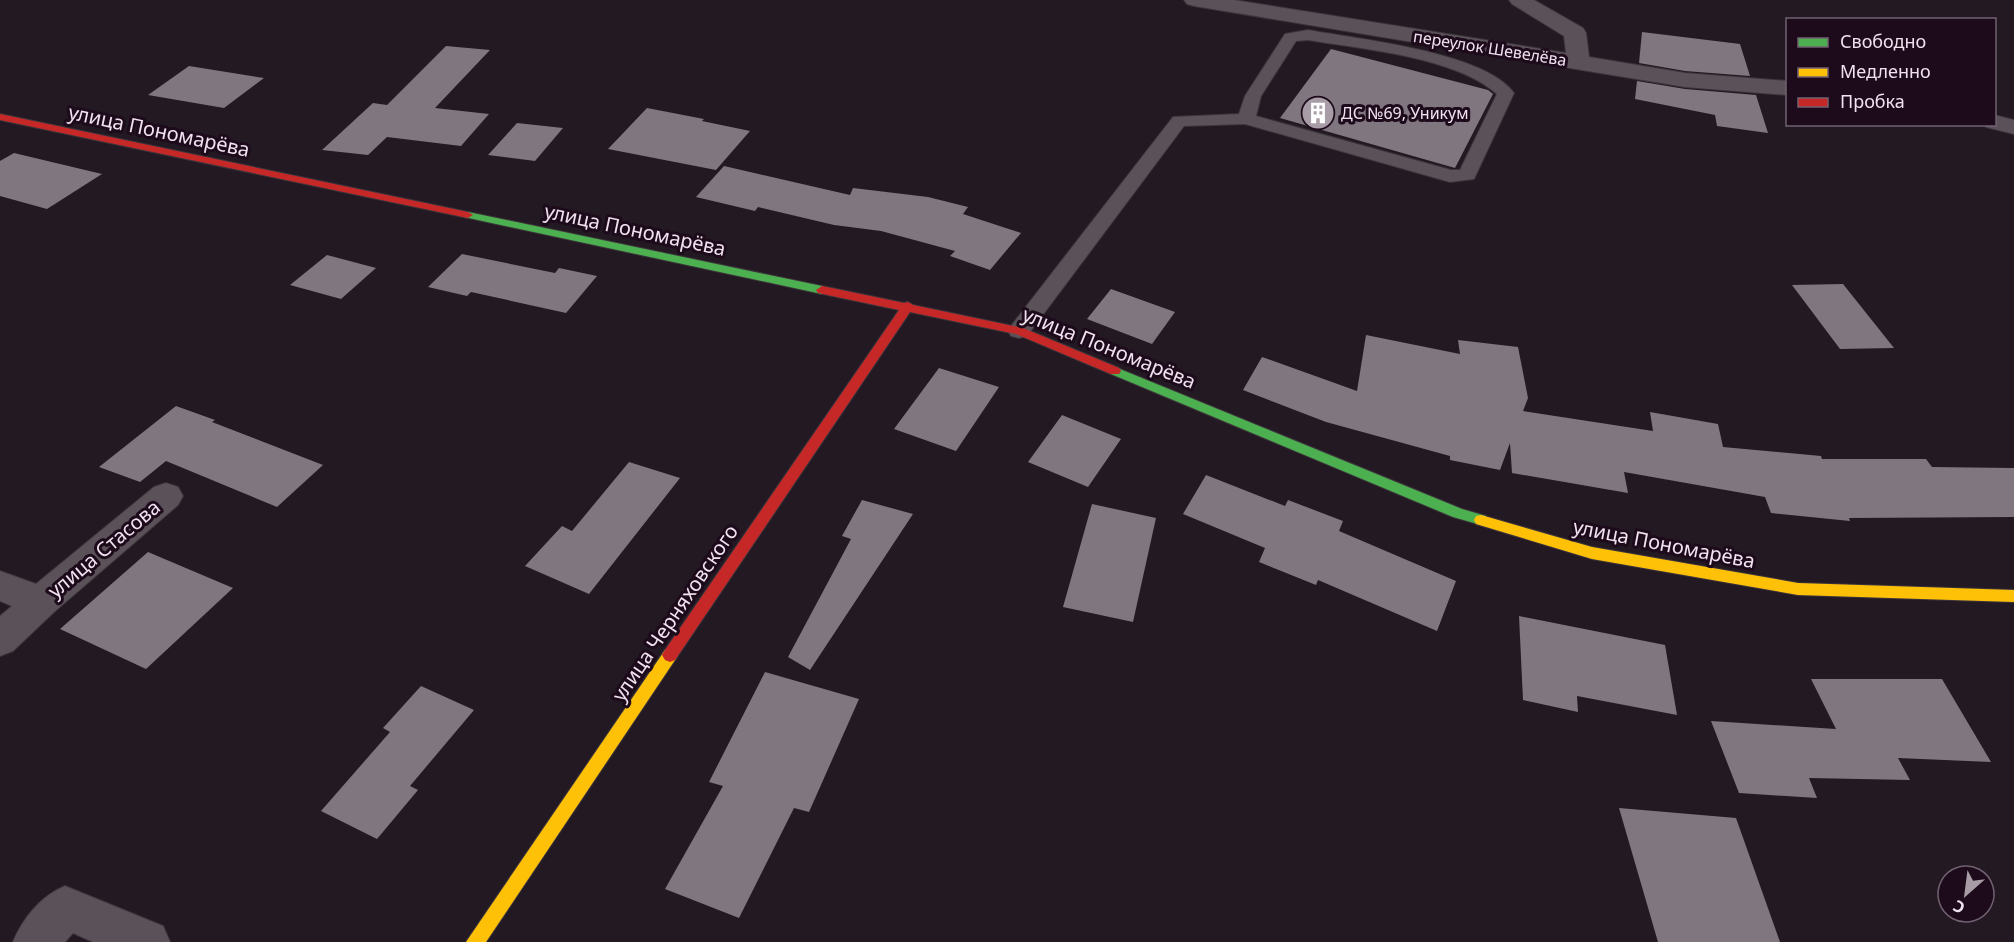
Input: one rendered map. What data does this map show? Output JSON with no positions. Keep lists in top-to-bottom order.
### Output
{
  "streets": {
    "street": [
      "переулок Шевелёва",
      "улица Пономарёва",
      "улица Стасова",
      "улица Черняховского"
    ]
  },
  "crossings": [
    ["улица Пономарёва", "улица Черняховского"]
  ],
  "places": {
    "building": ["ДС №69, Уникум"]
  },
  "legend": ["Свободно", "Медленно", "Пробка"],
  "north": "bottom left"
}
